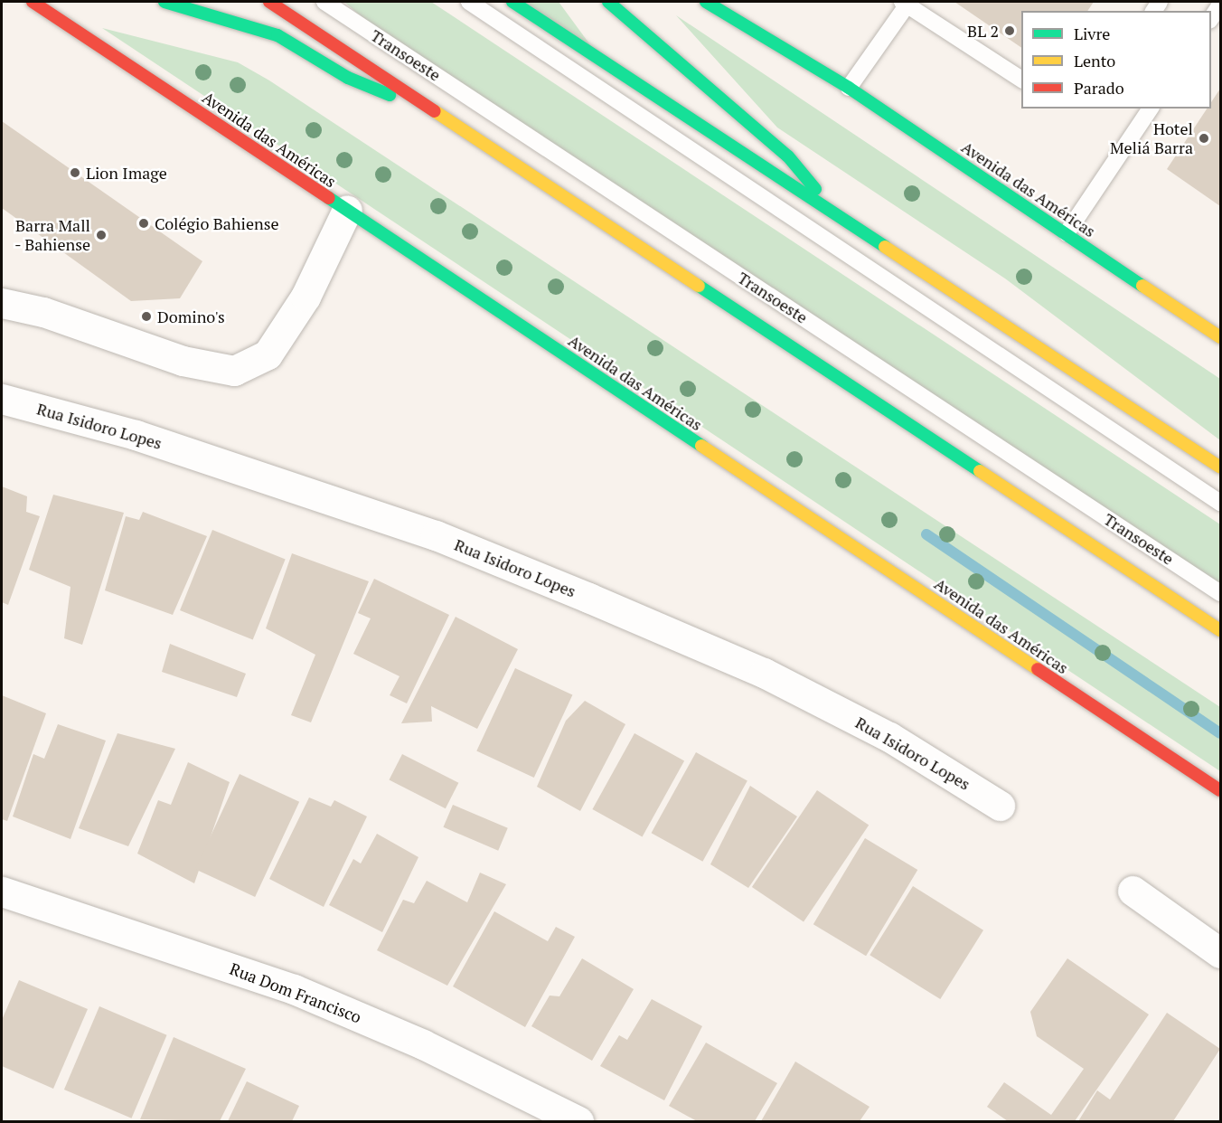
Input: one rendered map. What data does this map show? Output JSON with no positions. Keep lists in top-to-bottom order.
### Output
{
  "streets": {
    "main road": ["Avenida das Américas"],
    "street": ["Rua Isidoro Lopes", "Rua Dom Francisco"],
    "lane": ["Transoeste"]
  },
  "places": [
    "BL 2",
    "Hotel Meliá Barra",
    "Lion Image",
    "Colégio Bahiense",
    "Barra Mall - Bahiense",
    "Domino's"
  ],
  "legend": ["Livre", "Lento", "Parado"]
}
